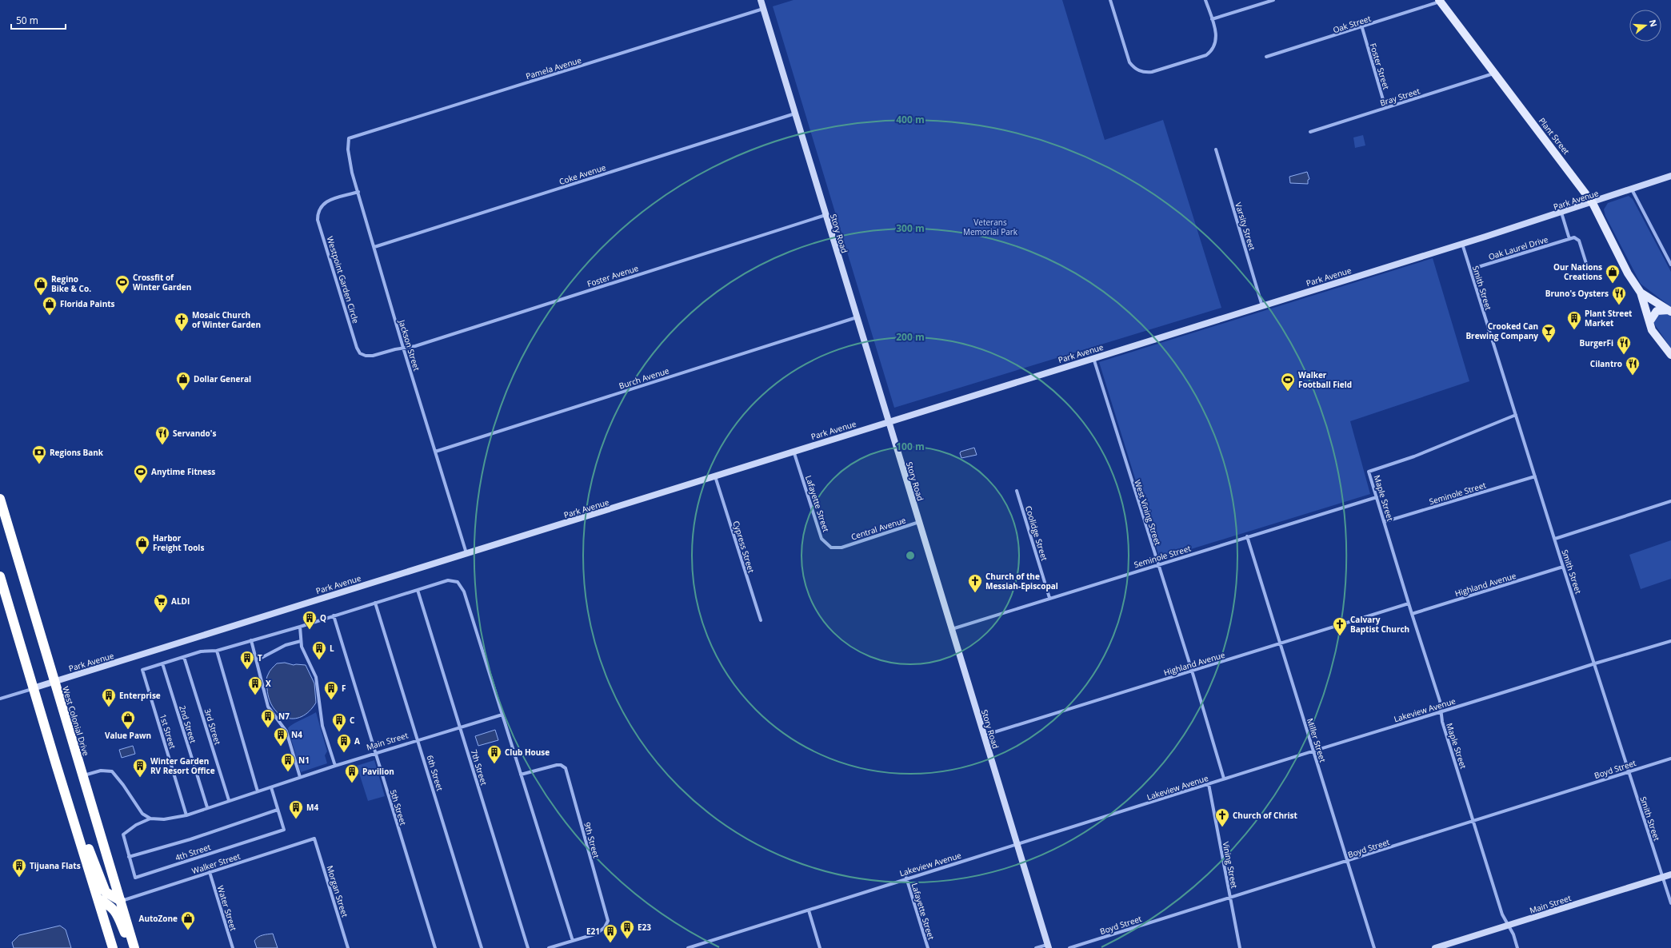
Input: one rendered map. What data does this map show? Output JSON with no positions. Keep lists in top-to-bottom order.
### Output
{
  "streets": {
    "highway": ["West Colonial Drive"],
    "main road": ["Plant Street"],
    "street": [
      "Oak Street",
      "Foster Street",
      "Pamela Avenue",
      "Bray Street",
      "Coke Avenue",
      "Park Avenue",
      "Varsity Street",
      "Story Road",
      "Oak Laurel Drive",
      "Foster Avenue",
      "Westpoint Garden Circle",
      "Smith Street",
      "Jackson Street",
      "Burch Avenue",
      "Seminole Street",
      "Maple Street",
      "Lafayette Street",
      "West Vining Street",
      "Central Avenue",
      "Coolidge Street",
      "Cypress Street",
      "Highland Avenue",
      "Lakeview Avenue",
      "2nd Street",
      "3rd Street",
      "1st Street",
      "Miller Street",
      "Main Street",
      "7th Street",
      "Boyd Street",
      "6th Street",
      "5th Street",
      "9th Street",
      "4th Street",
      "Walker Street",
      "Vining Street",
      "Morgan Street",
      "Water Street"
    ]
  },
  "crossings": [
    ["Oak Street", "Foster Street"],
    ["Oak Street", "Plant Street"],
    ["Foster Street", "Bray Street"],
    ["Pamela Avenue", "Story Road"],
    ["Pamela Avenue", "Jackson Street"],
    ["Bray Street", "Plant Street"],
    ["Plant Street", "Park Avenue"],
    ["Coke Avenue", "Story Road"],
    ["Coke Avenue", "Jackson Street"],
    ["Park Avenue", "Varsity Street"],
    ["Park Avenue", "Story Road"],
    ["Park Avenue", "Smith Street"],
    ["Park Avenue", "Jackson Street"],
    ["Park Avenue", "Lafayette Street"],
    ["Park Avenue", "West Vining Street"],
    ["Park Avenue", "Cypress Street"],
    ["Park Avenue", "West Colonial Drive"],
    ["Story Road", "Foster Avenue"],
    ["Story Road", "Burch Avenue"],
    ["Story Road", "Seminole Street"],
    ["Story Road", "Central Avenue"],
    ["Story Road", "Highland Avenue"],
    ["Story Road", "Lakeview Avenue"],
    ["Oak Laurel Drive", "Smith Street"],
    ["Foster Avenue", "Westpoint Garden Circle"],
    ["Foster Avenue", "Jackson Street"],
    ["Westpoint Garden Circle", "Jackson Street"],
    ["Smith Street", "Seminole Street"],
    ["Smith Street", "Maple Street"],
    ["Smith Street", "Highland Avenue"],
    ["Smith Street", "Lakeview Avenue"],
    ["Smith Street", "Main Street"],
    ["Smith Street", "Boyd Street"],
    ["Jackson Street", "Burch Avenue"],
    ["Seminole Street", "Maple Street"],
    ["Seminole Street", "West Vining Street"],
    ["Seminole Street", "Coolidge Street"],
    ["Seminole Street", "Miller Street"],
    ["Maple Street", "Highland Avenue"],
    ["Maple Street", "Lakeview Avenue"],
    ["Maple Street", "Main Street"],
    ["Maple Street", "Boyd Street"],
    ["Lafayette Street", "Central Avenue"],
    ["Lafayette Street", "Lakeview Avenue"],
    ["West Vining Street", "Highland Avenue"],
    ["Highland Avenue", "Miller Street"],
    ["Lakeview Avenue", "Miller Street"],
    ["Lakeview Avenue", "Vining Street"],
    ["West Colonial Drive", "Walker Street"],
    ["2nd Street", "1st Street"],
    ["2nd Street", "Main Street"],
    ["3rd Street", "Main Street"],
    ["1st Street", "Main Street"],
    ["Miller Street", "Boyd Street"],
    ["Main Street", "7th Street"],
    ["Main Street", "6th Street"],
    ["Main Street", "5th Street"],
    ["Main Street", "4th Street"],
    ["Boyd Street", "Vining Street"],
    ["Walker Street", "Morgan Street"],
    ["Walker Street", "Water Street"]
  ],
  "parks": ["Veterans Memorial Park"],
  "places": {
    "shop": [
      "Our Nations Creations",
      "Regino Bike & Co.",
      "Florida Paints",
      "Dollar General",
      "Harbor Freight Tools",
      "Value Pawn",
      "AutoZone"
    ],
    "sports": ["Crossfit of Winter Garden", "Walker Football Field", "Anytime Fitness"],
    "restaurant": [
      "Bruno's Oysters",
      "BurgerFi",
      "Cilantro",
      "Servando's"
    ],
    "building": [
      "Plant Street Market",
      "Q",
      "L",
      "T",
      "X",
      "F",
      "Enterprise",
      "N7",
      "C",
      "N4",
      "A",
      "Club House",
      "N1",
      "Winter Garden RV Resort Office",
      "Pavilion",
      "M4",
      "Tijuana Flats",
      "E23",
      "E21"
    ],
    "church": [
      "Mosaic Church of Winter Garden",
      "Church of the Messiah-Episcopal",
      "Calvary Baptist Church",
      "Church of Christ"
    ],
    "bar": ["Crooked Can Brewing Company"],
    "bank": ["Regions Bank"],
    "supermarket": ["ALDI"]
  },
  "scale_bar": "50 m",
  "north": "right",
  "rings": [
    "400 m",
    "300 m",
    "200 m",
    "100 m"
  ]
}
